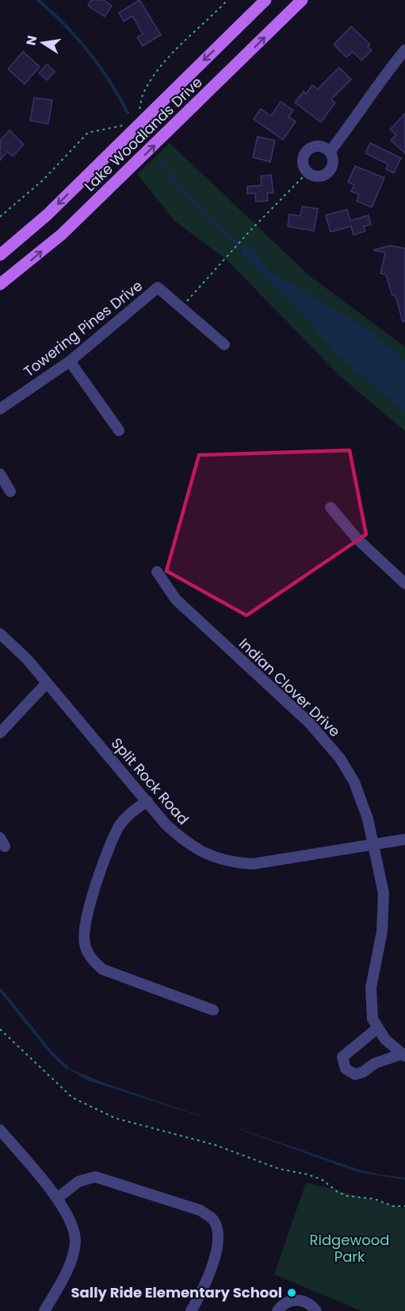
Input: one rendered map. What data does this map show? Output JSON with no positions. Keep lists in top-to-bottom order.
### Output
{
  "streets": {
    "main road": ["Lake Woodlands Drive"],
    "street": ["Towering Pines Drive", "Indian Clover Drive", "Split Rock Road"]
  },
  "crossings": [
    ["Indian Clover Drive", "Split Rock Road"]
  ],
  "parks": ["Ridgewood Park"],
  "places": ["Sally Ride Elementary School"],
  "north": "left"
}
